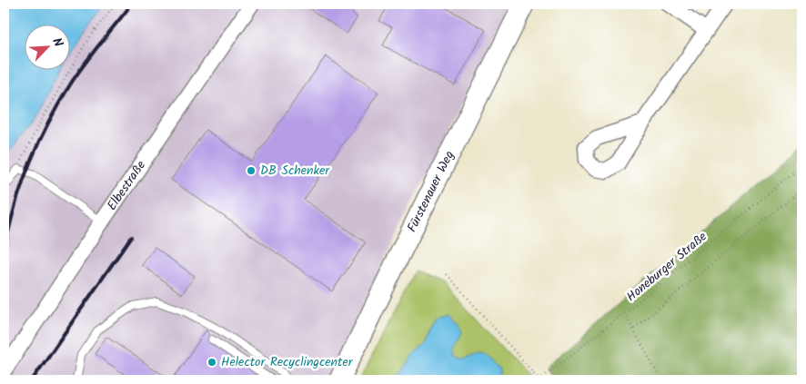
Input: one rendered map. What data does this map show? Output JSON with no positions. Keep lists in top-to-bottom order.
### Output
{
  "streets": {
    "street": ["Elbestraße", "Fürstenauer Weg"],
    "path": ["Honeburger Straße"]
  },
  "places": ["DB Schenker", "Helector Recyclingcenter"],
  "north": "top right"
}
